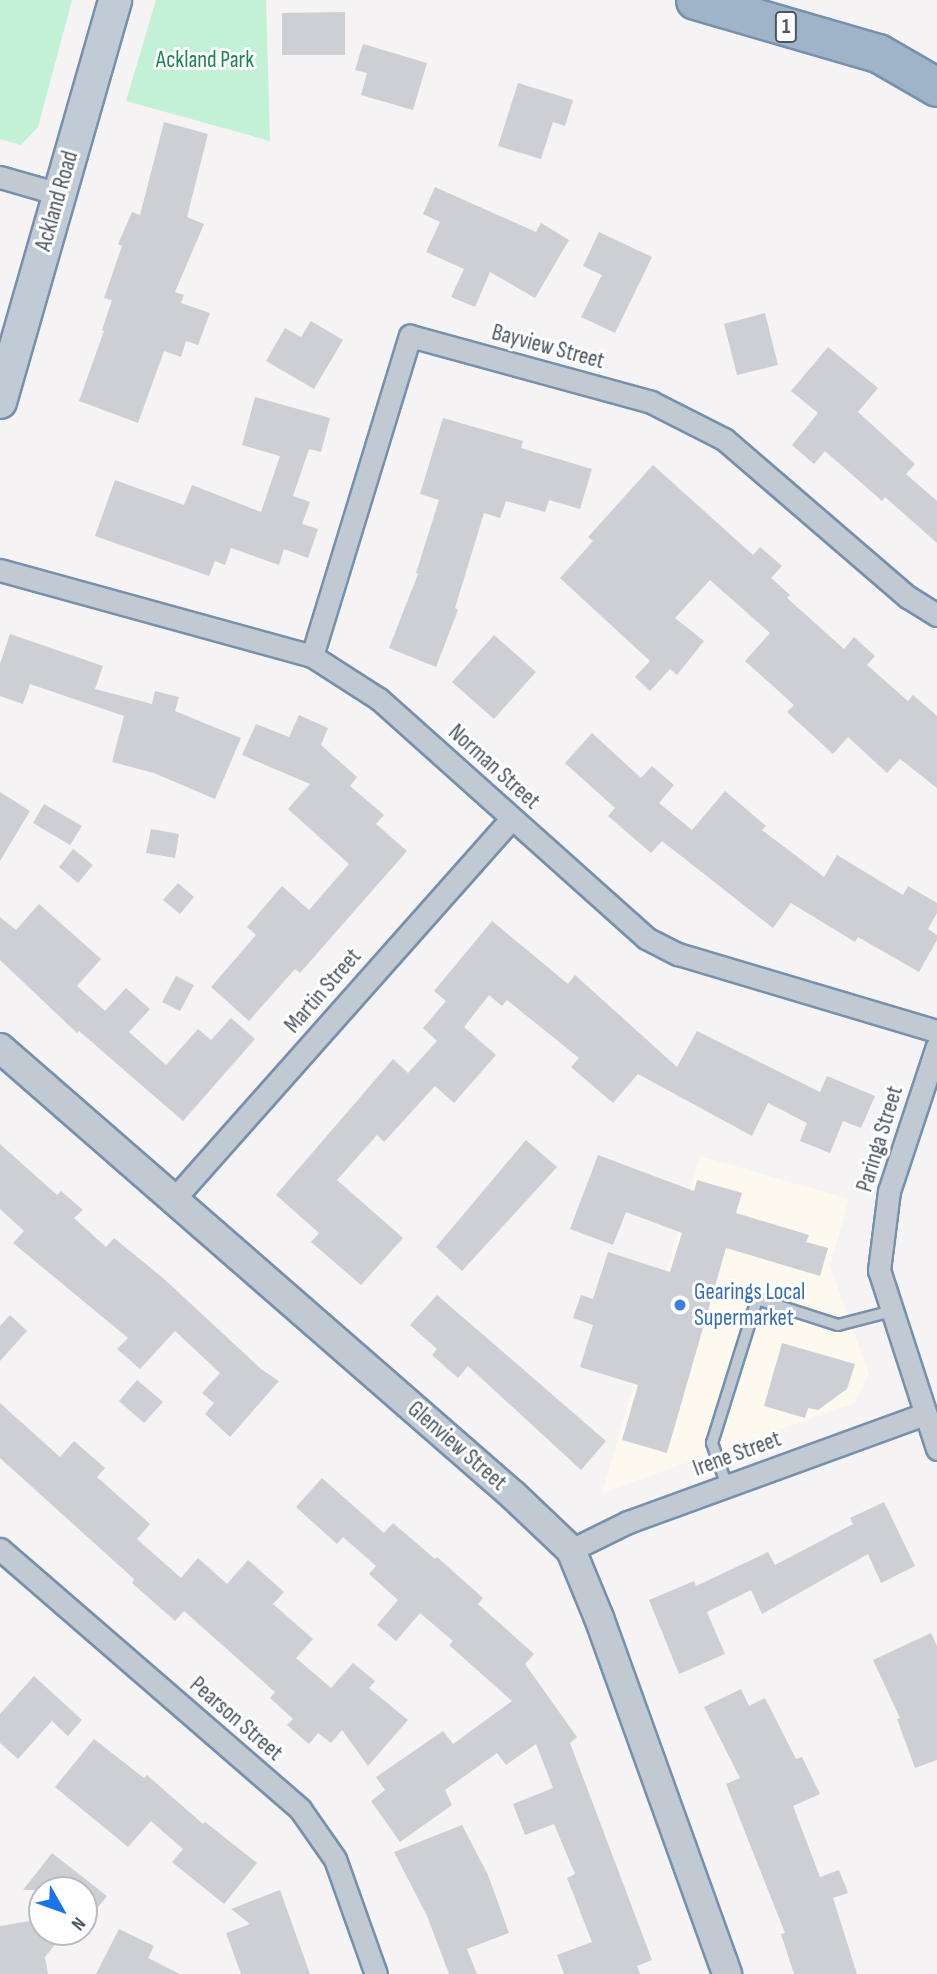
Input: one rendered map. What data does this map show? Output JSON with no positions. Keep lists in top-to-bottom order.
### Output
{
  "streets": {
    "highway": ["1"],
    "main road": ["Ackland Road"],
    "street": [
      "Bayview Street",
      "Norman Street",
      "Martin Street",
      "Paringa Street",
      "Glenview Street",
      "Irene Street",
      "Pearson Street"
    ]
  },
  "crossings": [
    ["Bayview Street", "Norman Street"],
    ["Norman Street", "Martin Street"],
    ["Martin Street", "Glenview Street"],
    ["Paringa Street", "Irene Street"],
    ["Glenview Street", "Irene Street"]
  ],
  "parks": ["Ackland Park"],
  "places": ["Gearings Local Supermarket"],
  "north": "bottom right"
}
